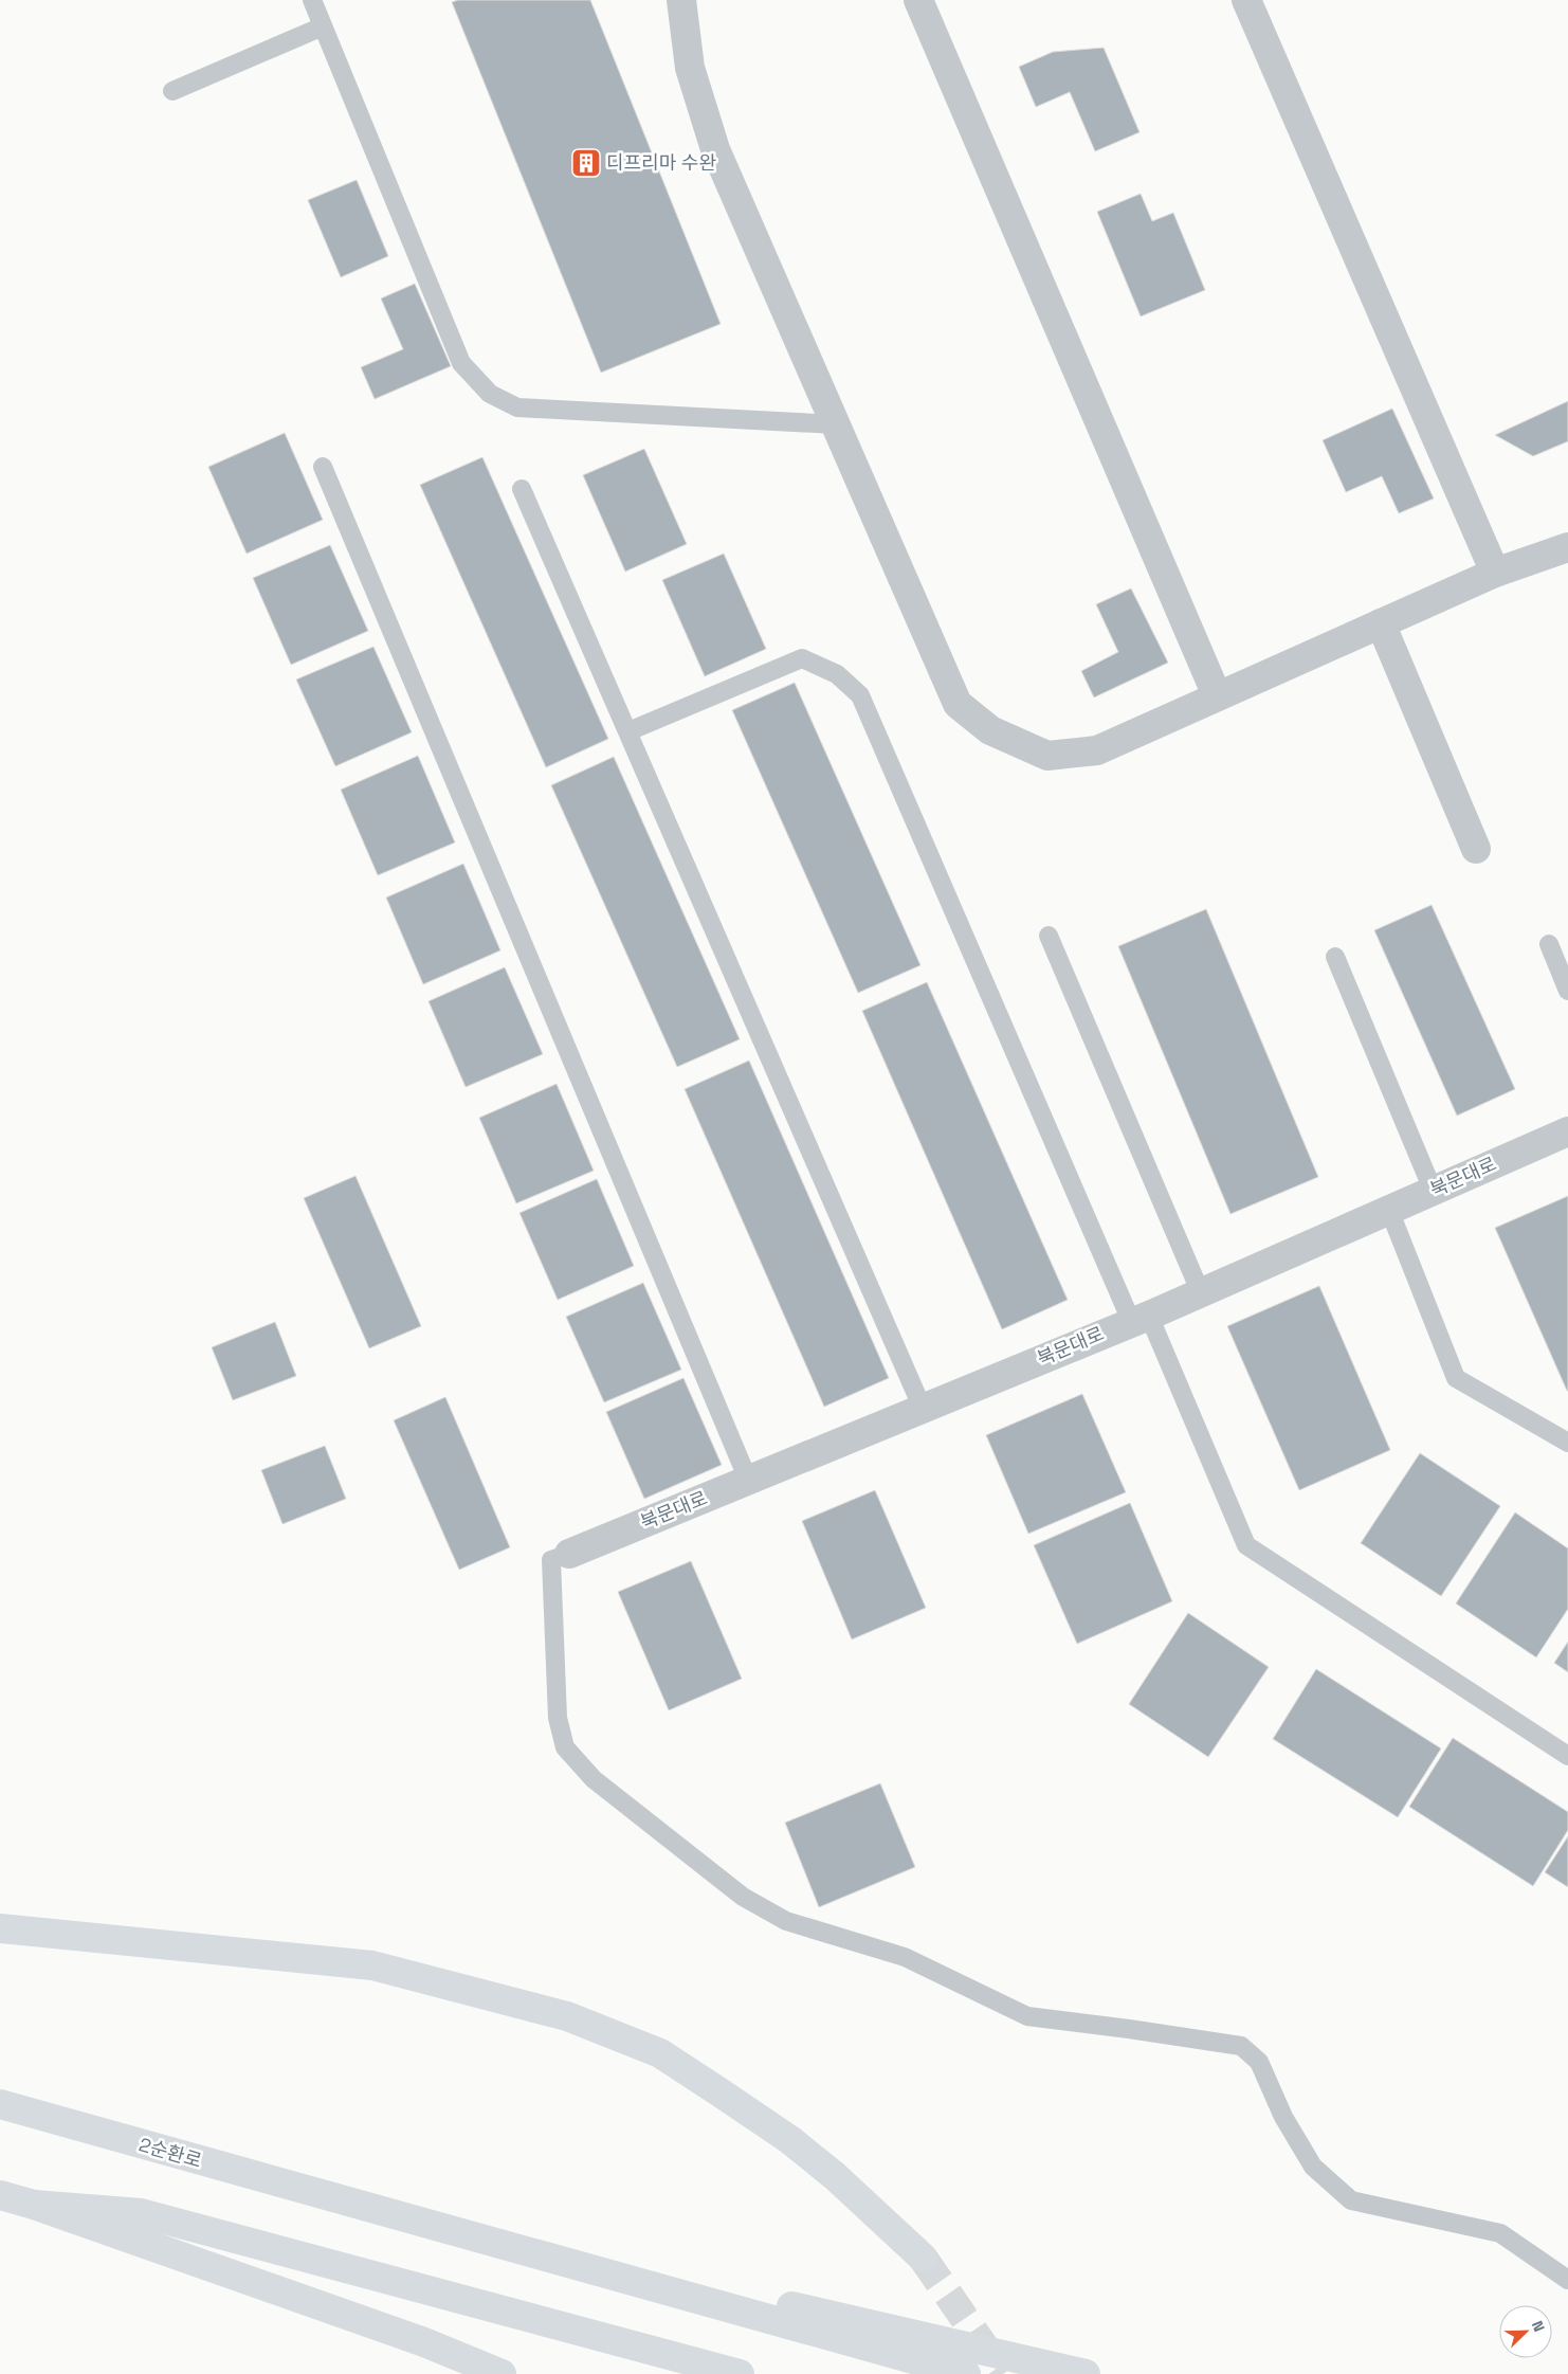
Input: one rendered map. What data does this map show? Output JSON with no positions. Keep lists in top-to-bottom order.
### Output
{
  "streets": {
    "highway": ["2순환로"],
    "street": ["북문대로"]
  },
  "places": {
    "building": ["디프리마 수완"]
  },
  "north": "top right"
}
